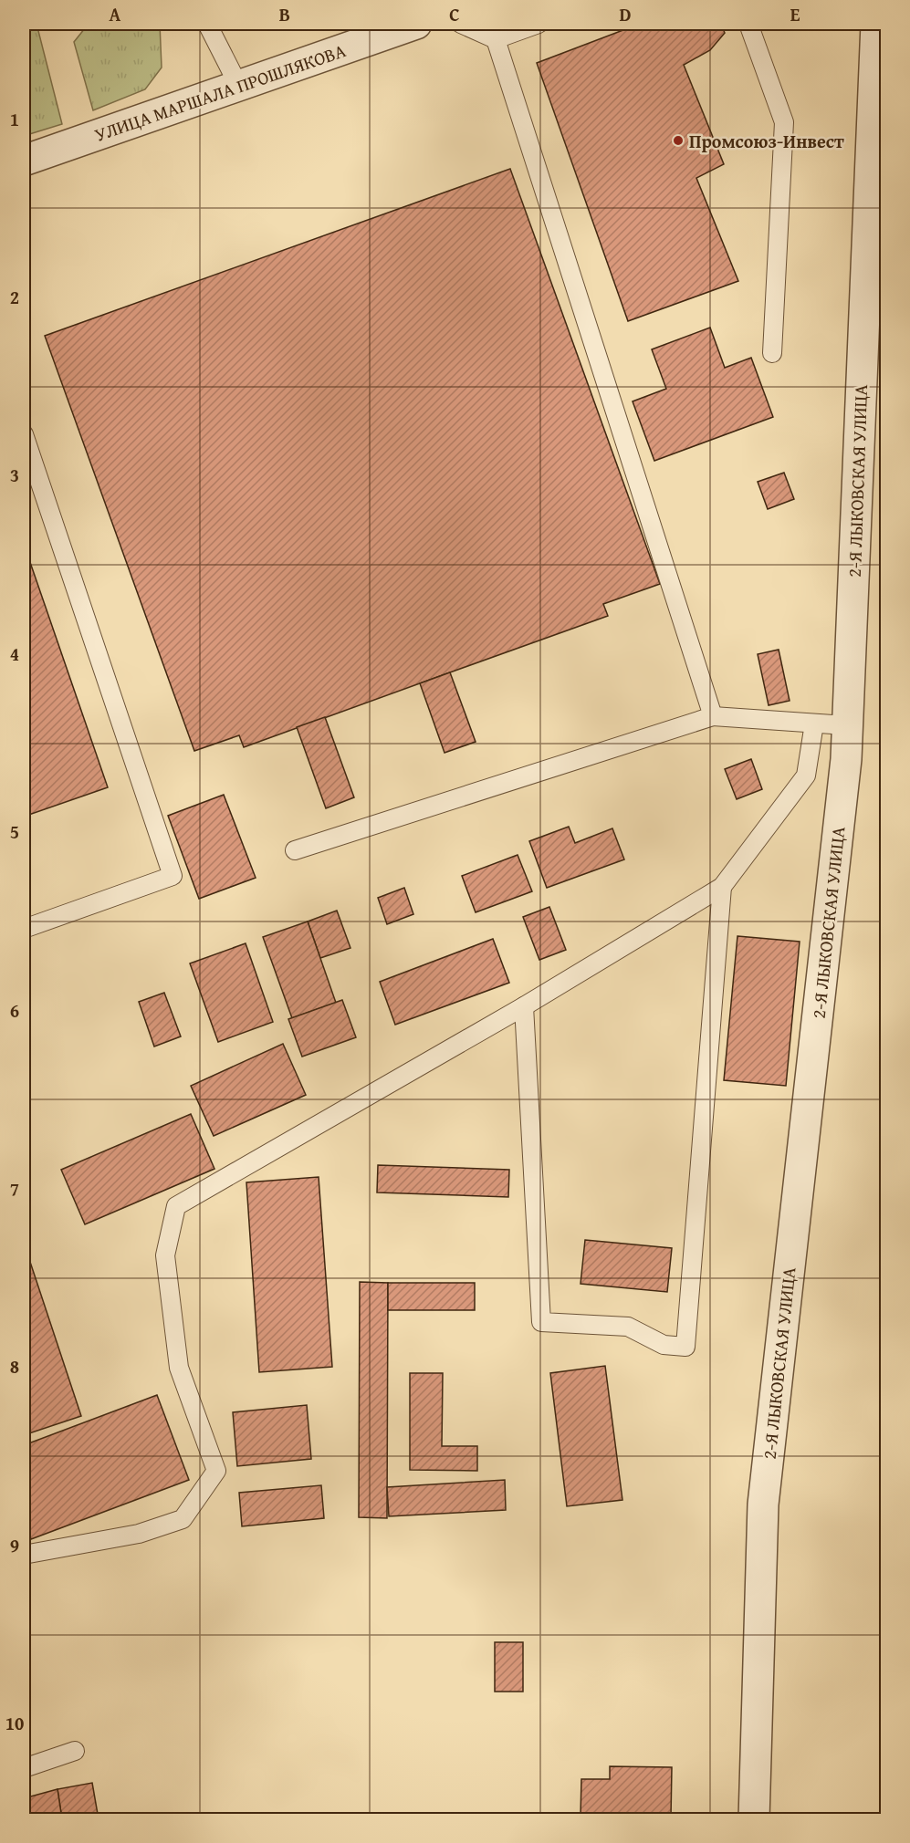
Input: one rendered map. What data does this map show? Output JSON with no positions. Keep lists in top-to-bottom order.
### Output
{
  "streets": {
    "street": ["УЛИЦА МАРШАЛА ПРОШЛЯКОВА", "2-Я ЛЫКОВСКАЯ УЛИЦА"]
  },
  "places": ["Промсоюз-Инвест"],
  "grid": {
    "columns": [
      "A",
      "B",
      "C",
      "D",
      "E"
    ],
    "rows": [
      "1",
      "2",
      "3",
      "4",
      "5",
      "6",
      "7",
      "8",
      "9",
      "10"
    ]
  }
}
